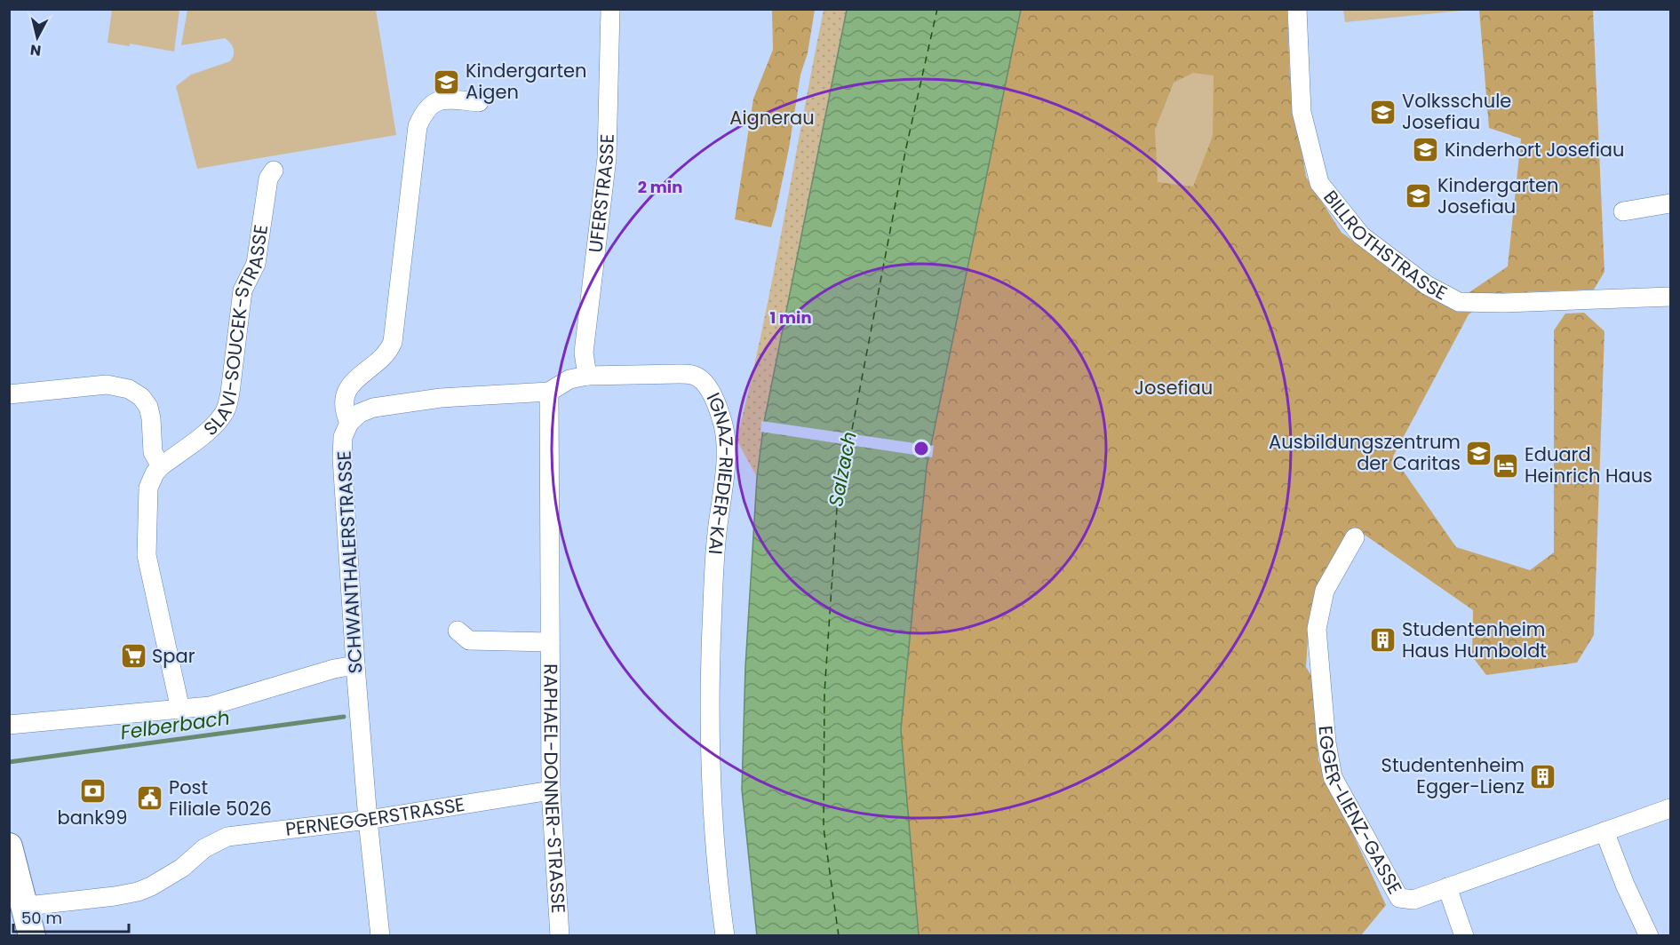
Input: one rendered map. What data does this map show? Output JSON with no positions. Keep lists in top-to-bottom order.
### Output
{
  "streets": {
    "street": [
      "UFERSTRASSE",
      "BILLROTHSTRASSE",
      "SLAVI-SOUCEK-STRASSE",
      "IGNAZ-RIEDER-KAI",
      "SCHWANTHALERSTRASSE",
      "RAPHAEL-DONNER-STRASSE",
      "EGGER-LIENZ-GASSE",
      "PERNEGGERSTRASSE"
    ]
  },
  "crossings": [
    ["UFERSTRASSE", "IGNAZ-RIEDER-KAI"],
    ["IGNAZ-RIEDER-KAI", "SCHWANTHALERSTRASSE"],
    ["IGNAZ-RIEDER-KAI", "RAPHAEL-DONNER-STRASSE"],
    ["SCHWANTHALERSTRASSE", "PERNEGGERSTRASSE"],
    ["RAPHAEL-DONNER-STRASSE", "PERNEGGERSTRASSE"]
  ],
  "water": ["Salzach", "Felberbach"],
  "parks": ["Aignerau", "Josefiau"],
  "places": {
    "school or university": [
      "Kindergarten Aigen",
      "Volksschule Josefiau",
      "Kinderhort Josefiau",
      "Kindergarten Josefiau",
      "Ausbildungszentrum der Caritas"
    ],
    "hotel": ["Eduard Heinrich Haus"],
    "building": ["Studentenheim Haus Humboldt", "Studentenheim Egger-Lienz"],
    "supermarket": ["Spar"],
    "bank": ["bank99"],
    "public building": ["Post Filiale 5026"]
  },
  "scale_bar": "50 m",
  "north": "bottom",
  "rings": ["2 min", "1 min"]
}
